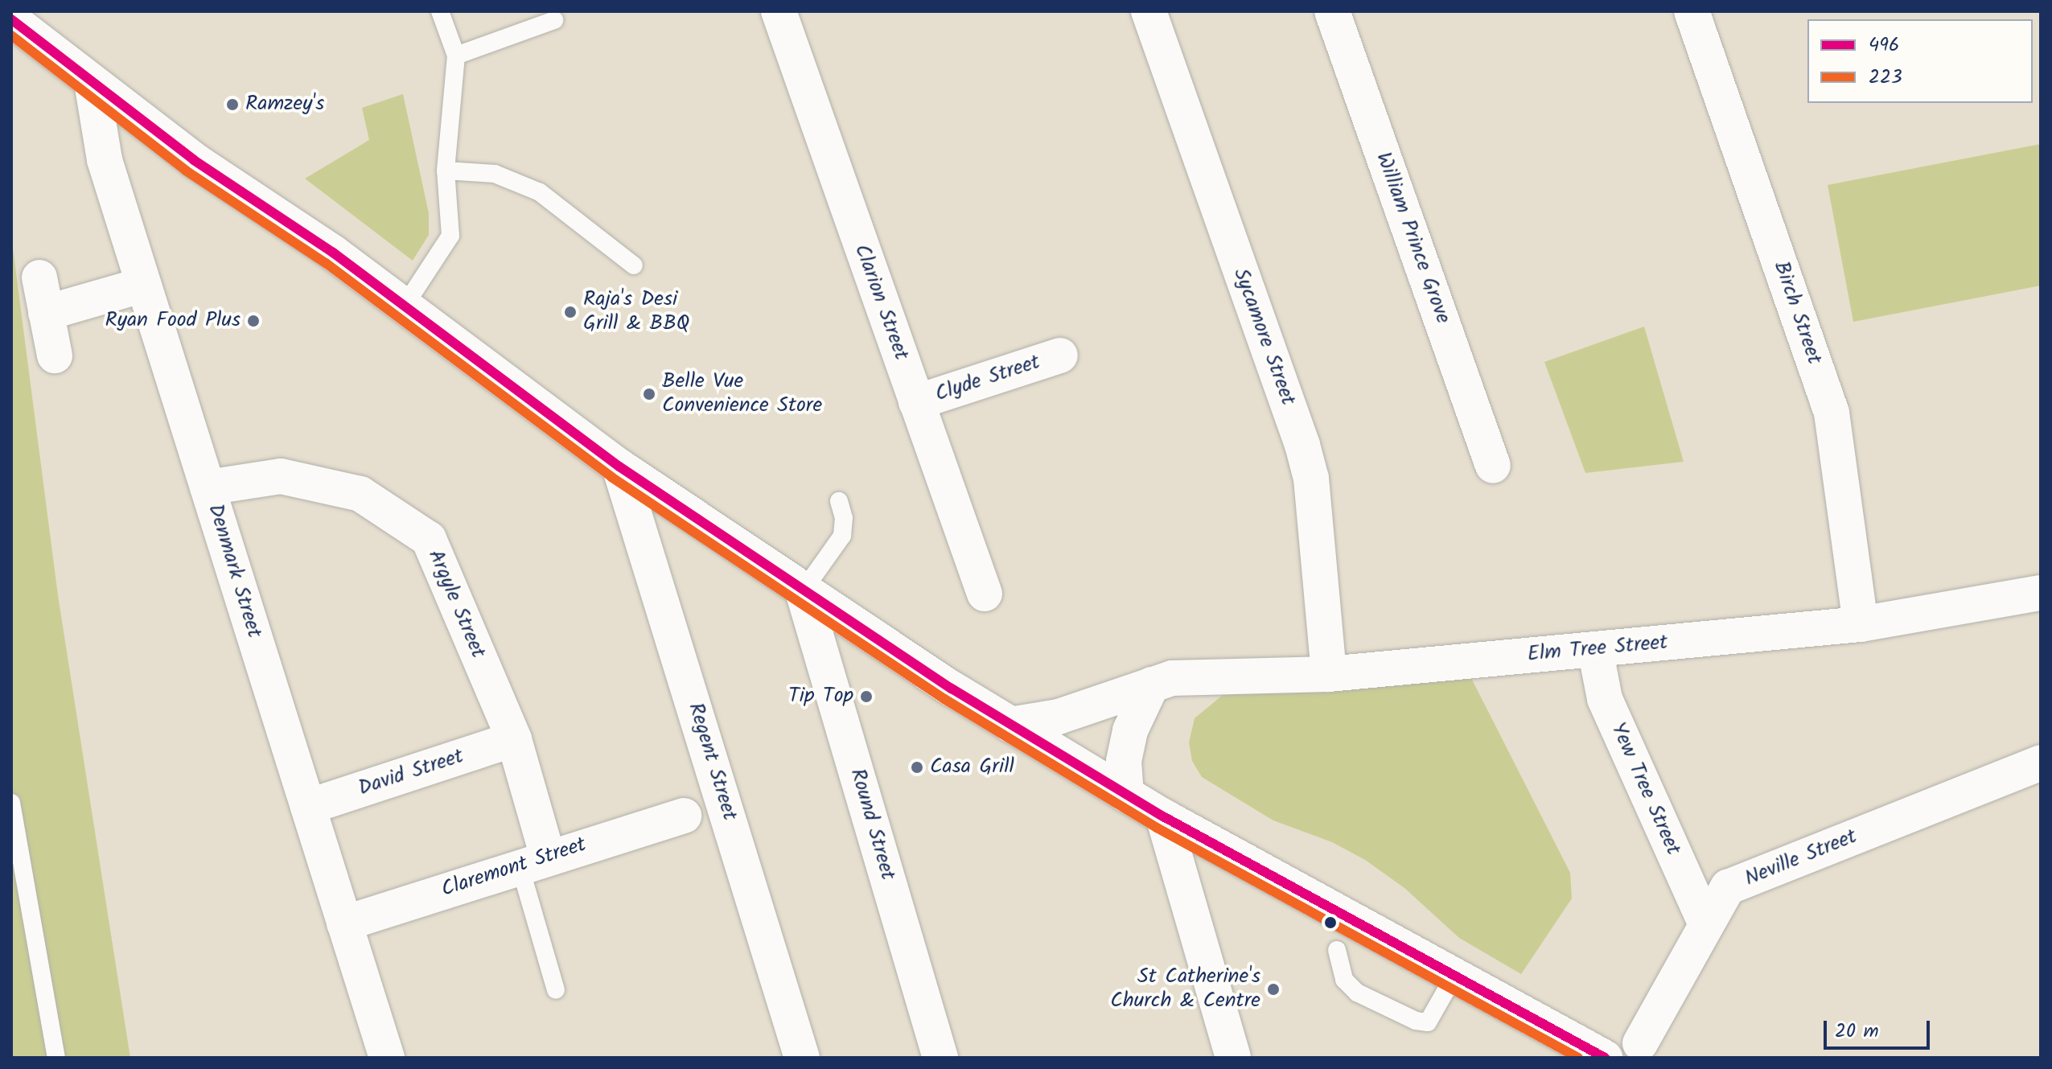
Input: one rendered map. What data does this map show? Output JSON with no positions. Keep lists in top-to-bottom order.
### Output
{
  "streets": {
    "main road": [
      "William Prince Grove",
      "Clarion Street",
      "Birch Street",
      "Sycamore Street",
      "Clyde Street",
      "Denmark Street",
      "Argyle Street",
      "Elm Tree Street",
      "Regent Street",
      "David Street",
      "Yew Tree Street",
      "Round Street",
      "Neville Street",
      "Claremont Street"
    ]
  },
  "crossings": [
    ["Clarion Street", "Clyde Street"],
    ["Birch Street", "Elm Tree Street"],
    ["Sycamore Street", "Elm Tree Street"],
    ["Denmark Street", "Argyle Street"],
    ["Denmark Street", "David Street"],
    ["Denmark Street", "Claremont Street"],
    ["Argyle Street", "David Street"],
    ["Argyle Street", "Claremont Street"],
    ["Elm Tree Street", "Yew Tree Street"],
    ["Yew Tree Street", "Neville Street"]
  ],
  "places": [
    "Ramzey's",
    "Raja's Desi Grill & BBQ",
    "Ryan Food Plus",
    "Belle Vue Convenience Store",
    "Tip Top",
    "Casa Grill",
    "St Catherine's Church & Centre"
  ],
  "lines": ["transit line 496", "transit line 223"],
  "legend": ["496", "223"],
  "scale_bar": "20 m"
}
